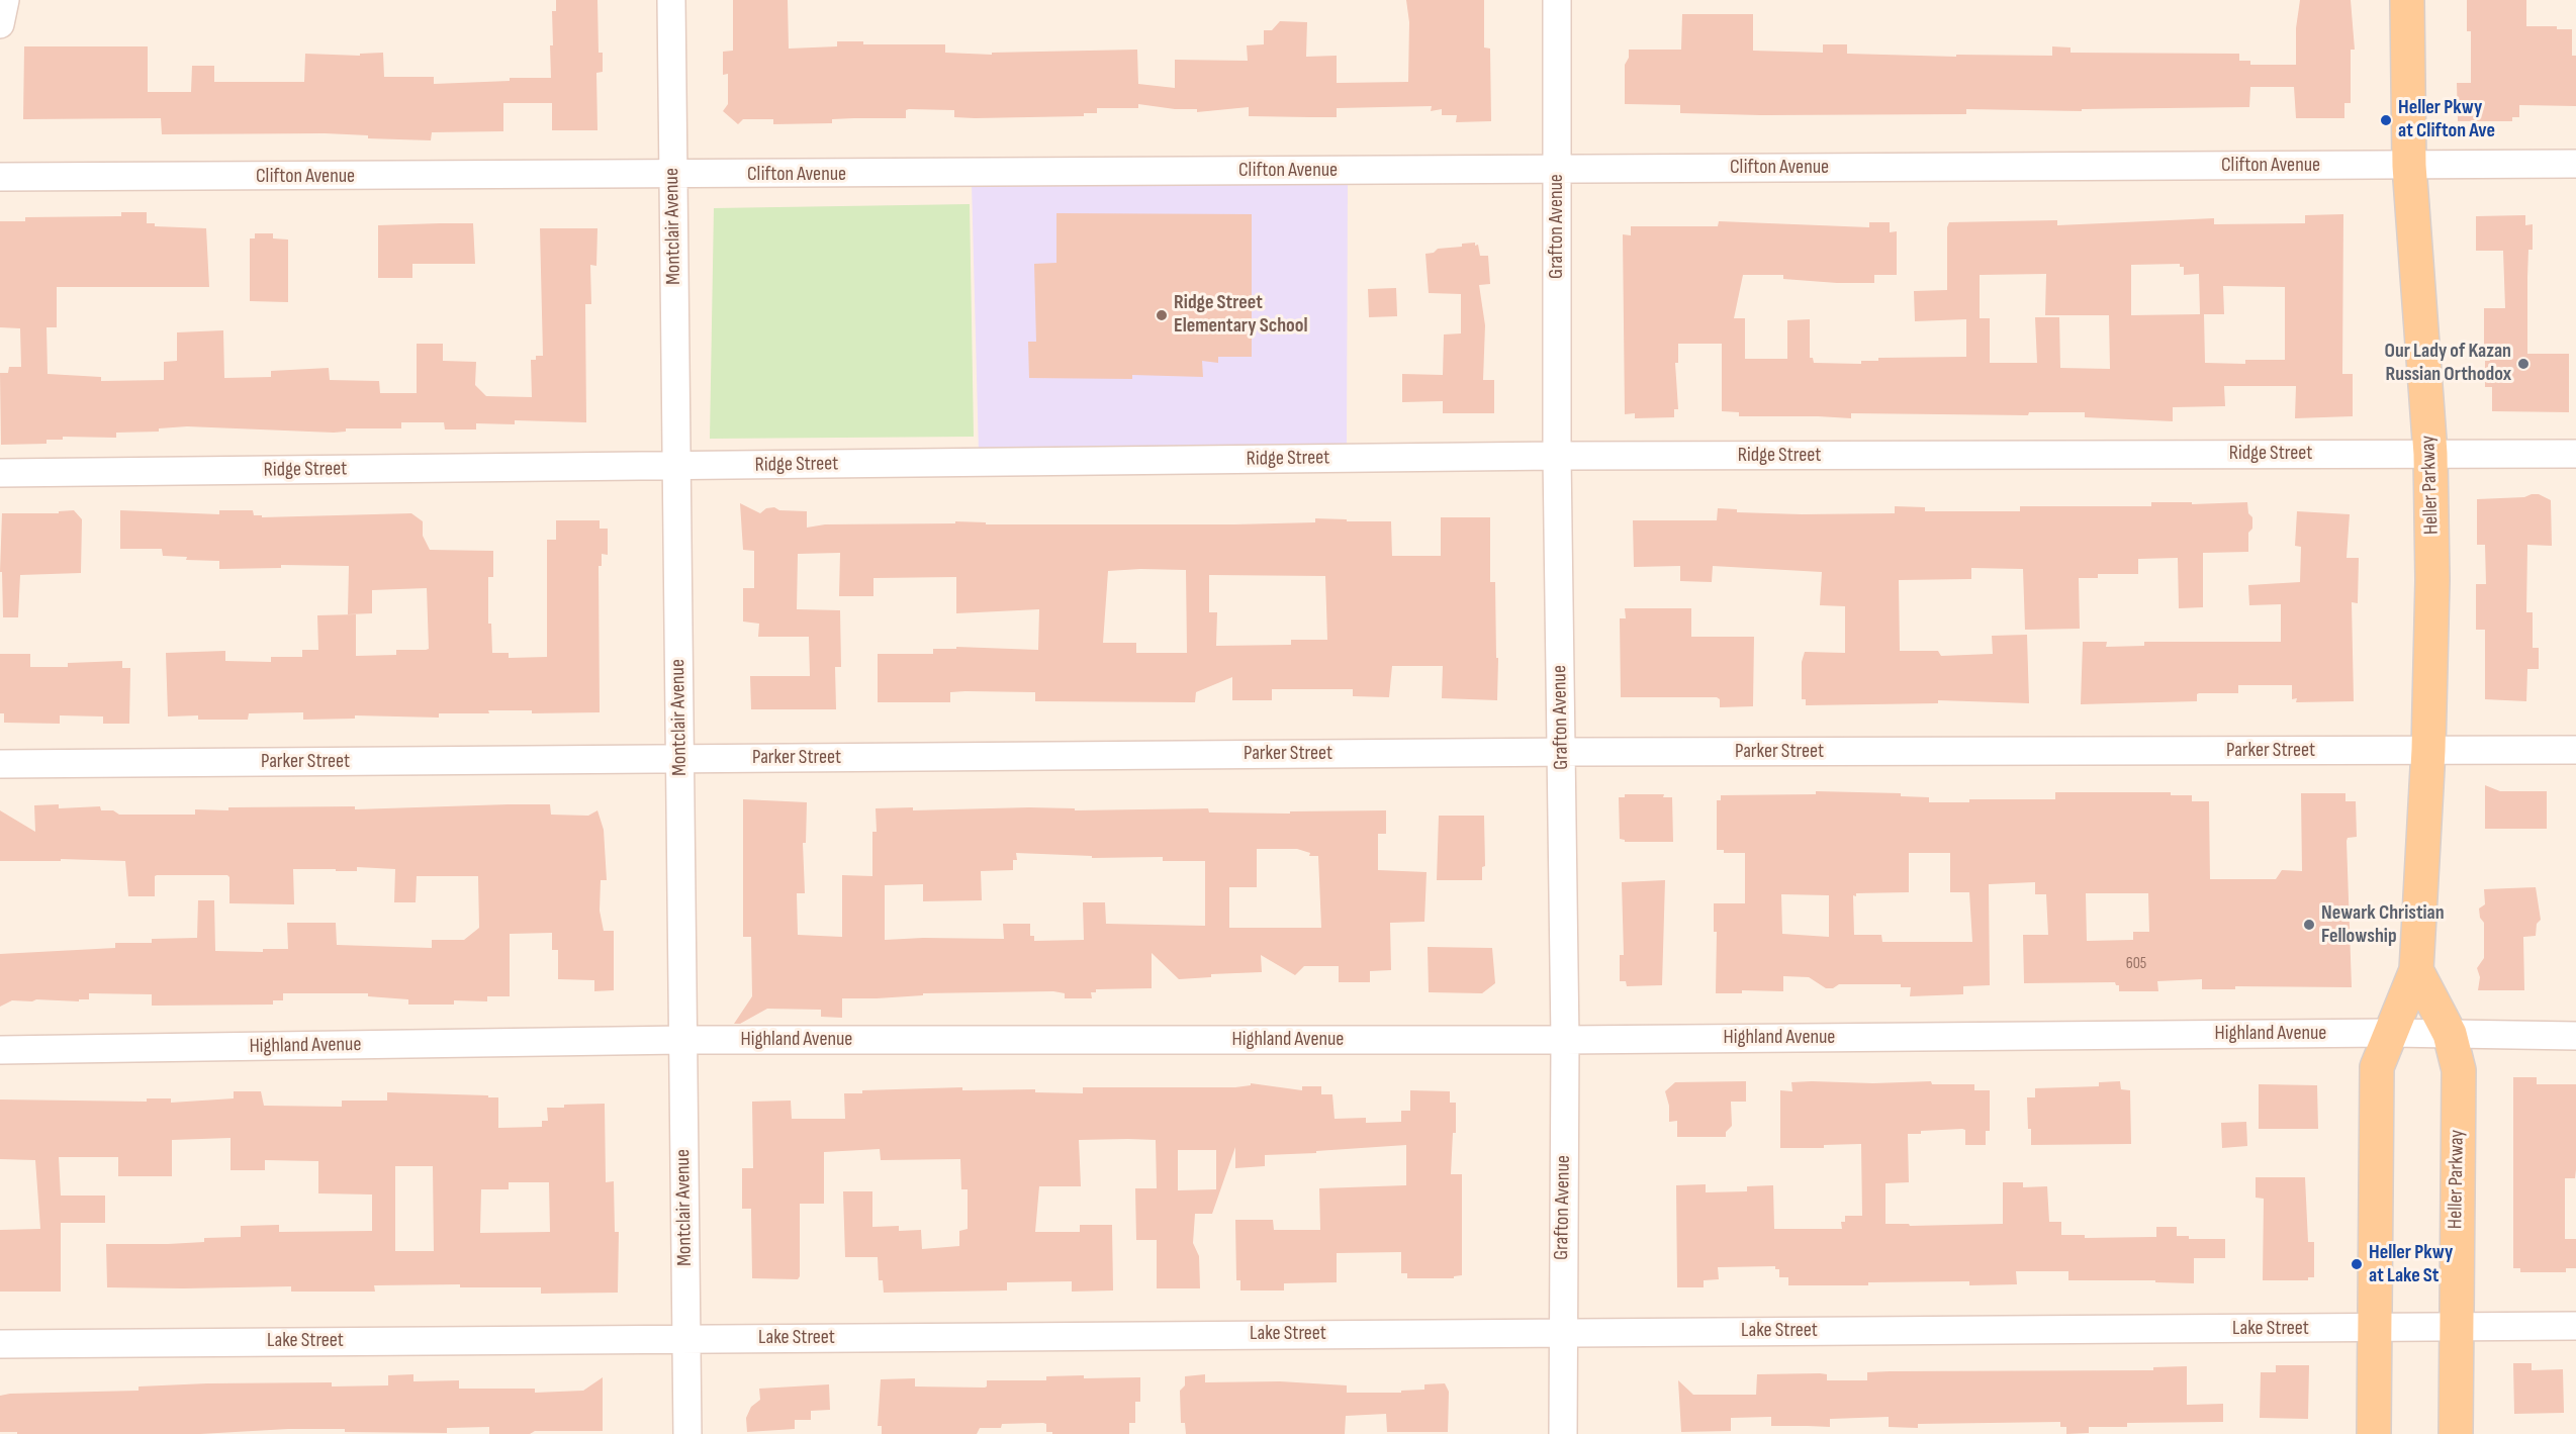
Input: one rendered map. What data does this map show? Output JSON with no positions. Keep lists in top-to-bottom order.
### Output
{
  "streets": {
    "main road": ["Heller Parkway"],
    "street": [
      "Clifton Avenue",
      "Montclair Avenue",
      "Grafton Avenue",
      "Ridge Street",
      "Parker Street",
      "Highland Avenue",
      "Lake Street"
    ]
  },
  "crossings": [
    ["Clifton Avenue", "Montclair Avenue"],
    ["Clifton Avenue", "Grafton Avenue"],
    ["Clifton Avenue", "Heller Parkway"],
    ["Montclair Avenue", "Ridge Street"],
    ["Montclair Avenue", "Parker Street"],
    ["Montclair Avenue", "Highland Avenue"],
    ["Montclair Avenue", "Lake Street"],
    ["Grafton Avenue", "Ridge Street"],
    ["Grafton Avenue", "Parker Street"],
    ["Grafton Avenue", "Highland Avenue"],
    ["Grafton Avenue", "Lake Street"],
    ["Ridge Street", "Heller Parkway"],
    ["Heller Parkway", "Parker Street"],
    ["Heller Parkway", "Highland Avenue"],
    ["Heller Parkway", "Lake Street"]
  ],
  "places": [
    "Heller Pkwy at Clifton Ave",
    "Ridge Street Elementary School",
    "Our Lady of Kazan Russian Orthodox",
    "Newark Christian Fellowship",
    "Heller Pkwy at Lake St"
  ],
  "house_numbers": ["605"]
}
